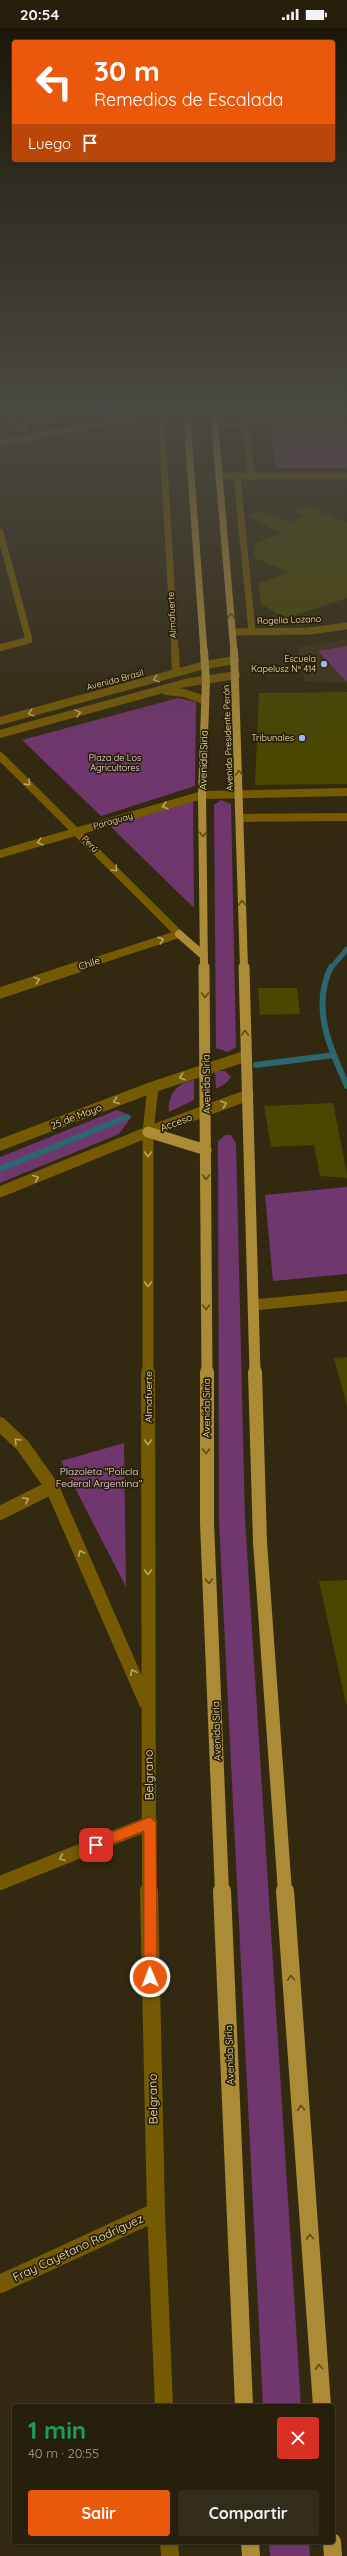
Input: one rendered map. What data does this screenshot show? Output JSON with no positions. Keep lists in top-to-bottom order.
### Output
{
  "streets": {
    "main road": ["Avenida Presidente Perón", "Avenida Siria"],
    "street": [
      "Almafuerte",
      "Rogelia Lozano",
      "Avenida Brasil",
      "Paraguay",
      "Perú",
      "Chile",
      "25 de Mayo",
      "Acceso",
      "Belgrano",
      "Fray Cayetano Rodríguez"
    ]
  },
  "crossings": [
    ["Almafuerte", "Avenida Brasil"],
    ["Almafuerte", "25 de Mayo"],
    ["Almafuerte", "Acceso"],
    ["Almafuerte", "Belgrano"],
    ["Rogelia Lozano", "Avenida Presidente Perón"],
    ["Avenida Brasil", "Avenida Presidente Perón"],
    ["Avenida Brasil", "Avenida Siria"],
    ["Avenida Presidente Perón", "Paraguay"],
    ["Avenida Presidente Perón", "Acceso"],
    ["Avenida Siria", "Paraguay"],
    ["Avenida Siria", "Acceso"],
    ["Paraguay", "Perú"],
    ["Perú", "Chile"],
    ["Belgrano", "Fray Cayetano Rodríguez"]
  ],
  "one_way": [
    "Almafuerte",
    "Avenida Presidente Perón",
    "Paraguay",
    "Perú",
    "Chile"
  ],
  "parks": ["Plaza de Los Agricultores", "Plazoleta \"Policía Federal Argentina\""],
  "places": ["Escuela Kapelusz Nº 414", "Tribunales"],
  "page": {
    "status": "20:54",
    "turn": ["30 m", "Remedios de Escalada"],
    "then": "Luego",
    "heading": ["1 min", "40 m · 20:55"],
    "buttons": ["Salir", "Compartir"]
  }
}
